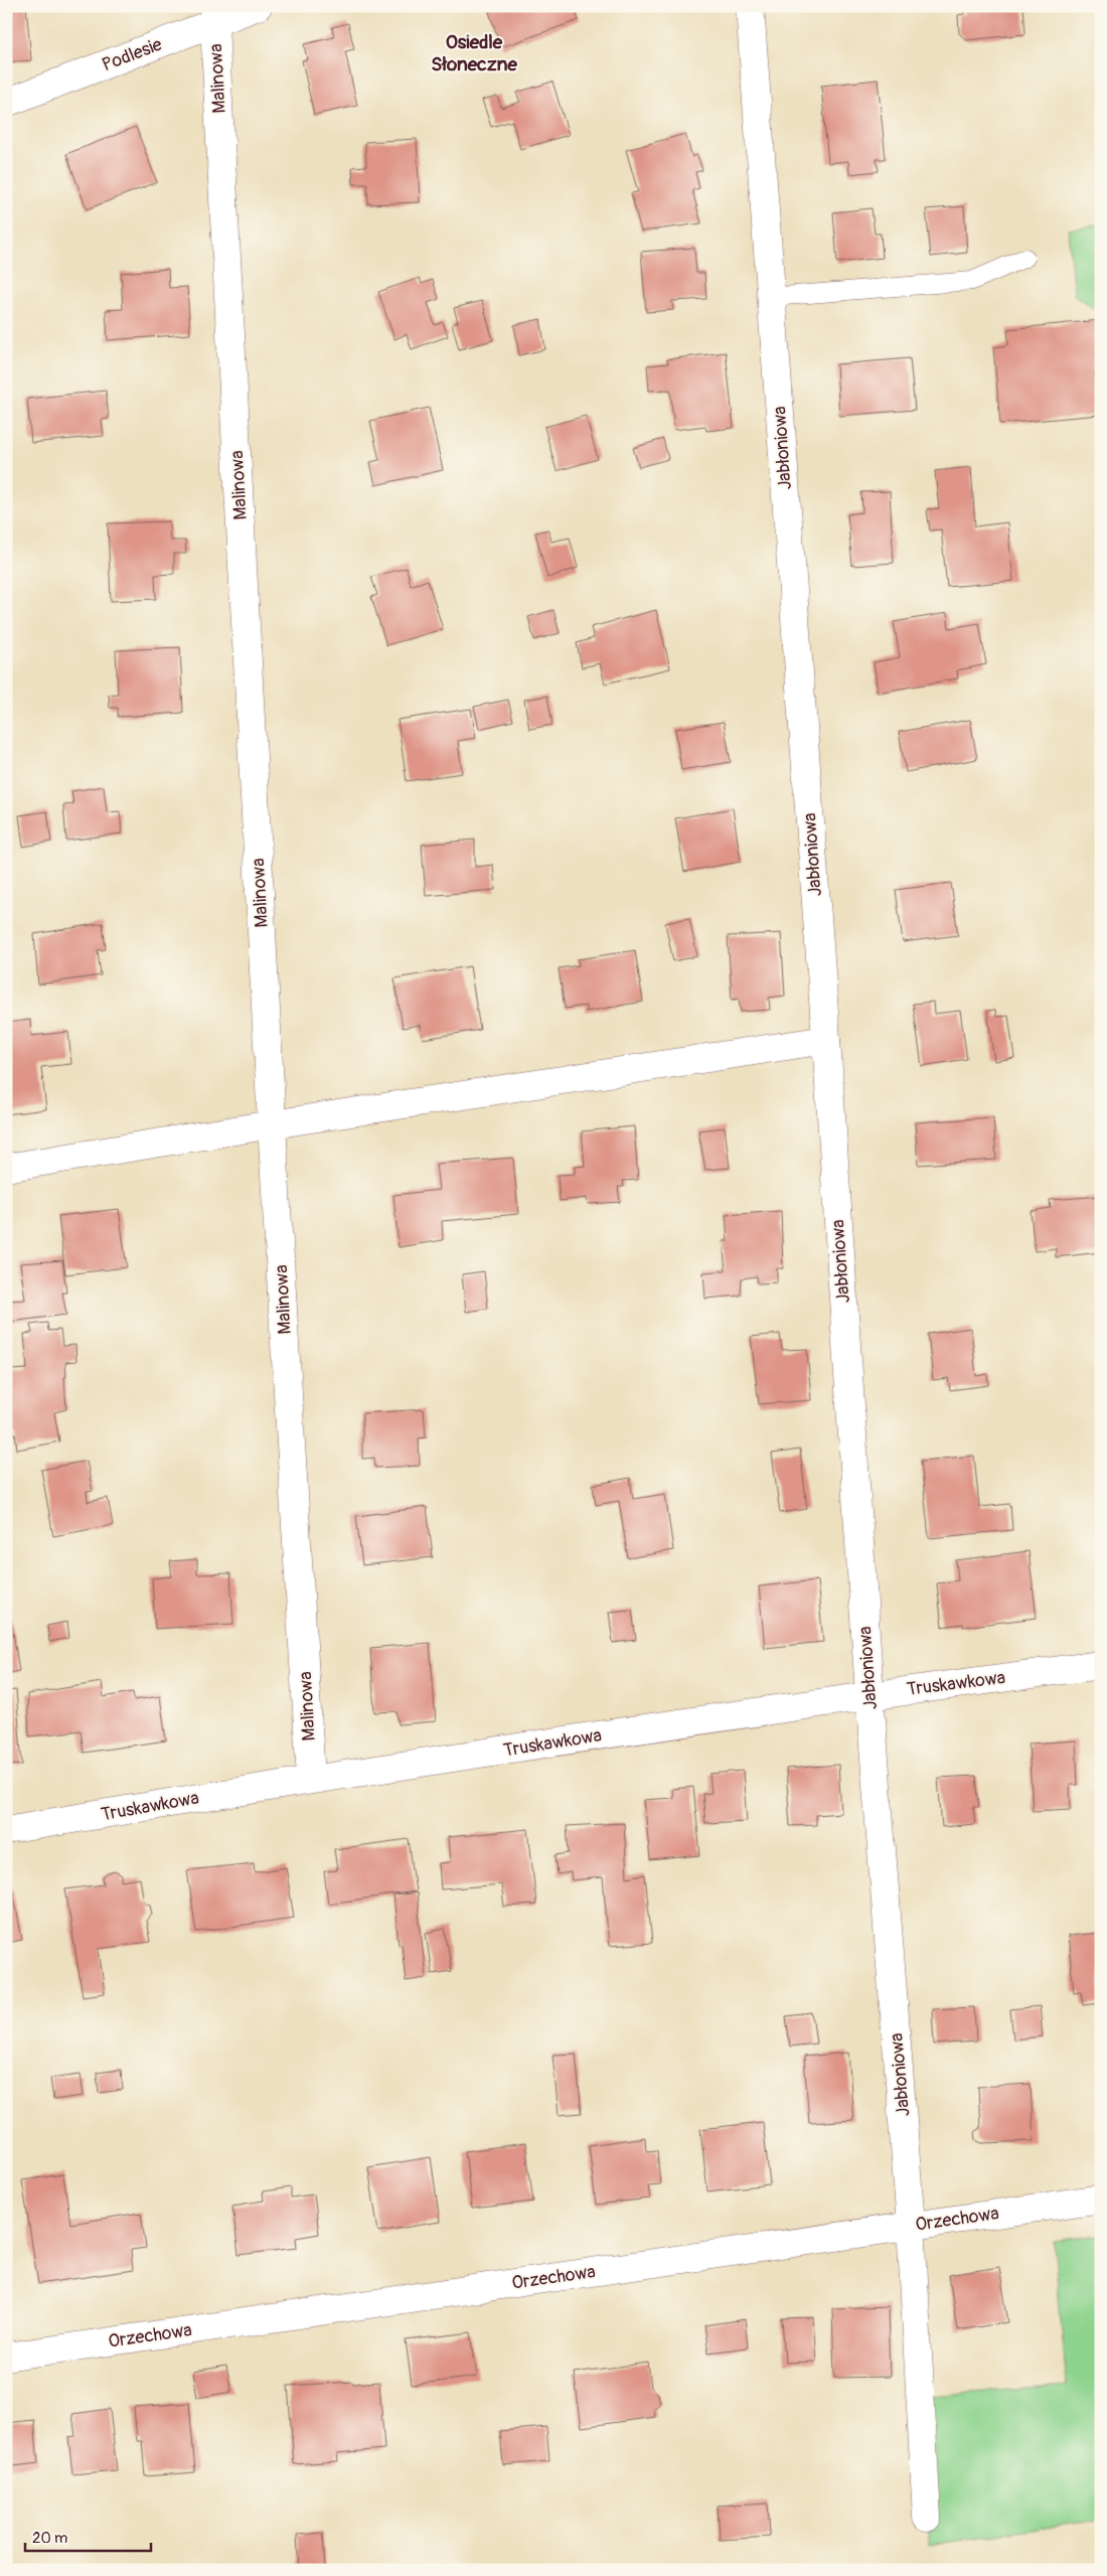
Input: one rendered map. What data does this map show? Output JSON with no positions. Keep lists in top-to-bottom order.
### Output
{
  "streets": {
    "street": [
      "Podlesie",
      "Malinowa",
      "Jabłoniowa",
      "Truskawkowa",
      "Orzechowa"
    ]
  },
  "crossings": [
    ["Podlesie", "Malinowa"],
    ["Malinowa", "Truskawkowa"],
    ["Jabłoniowa", "Truskawkowa"],
    ["Jabłoniowa", "Orzechowa"]
  ],
  "districts": ["Osiedle Słoneczne"],
  "scale_bar": "20 m"
}
